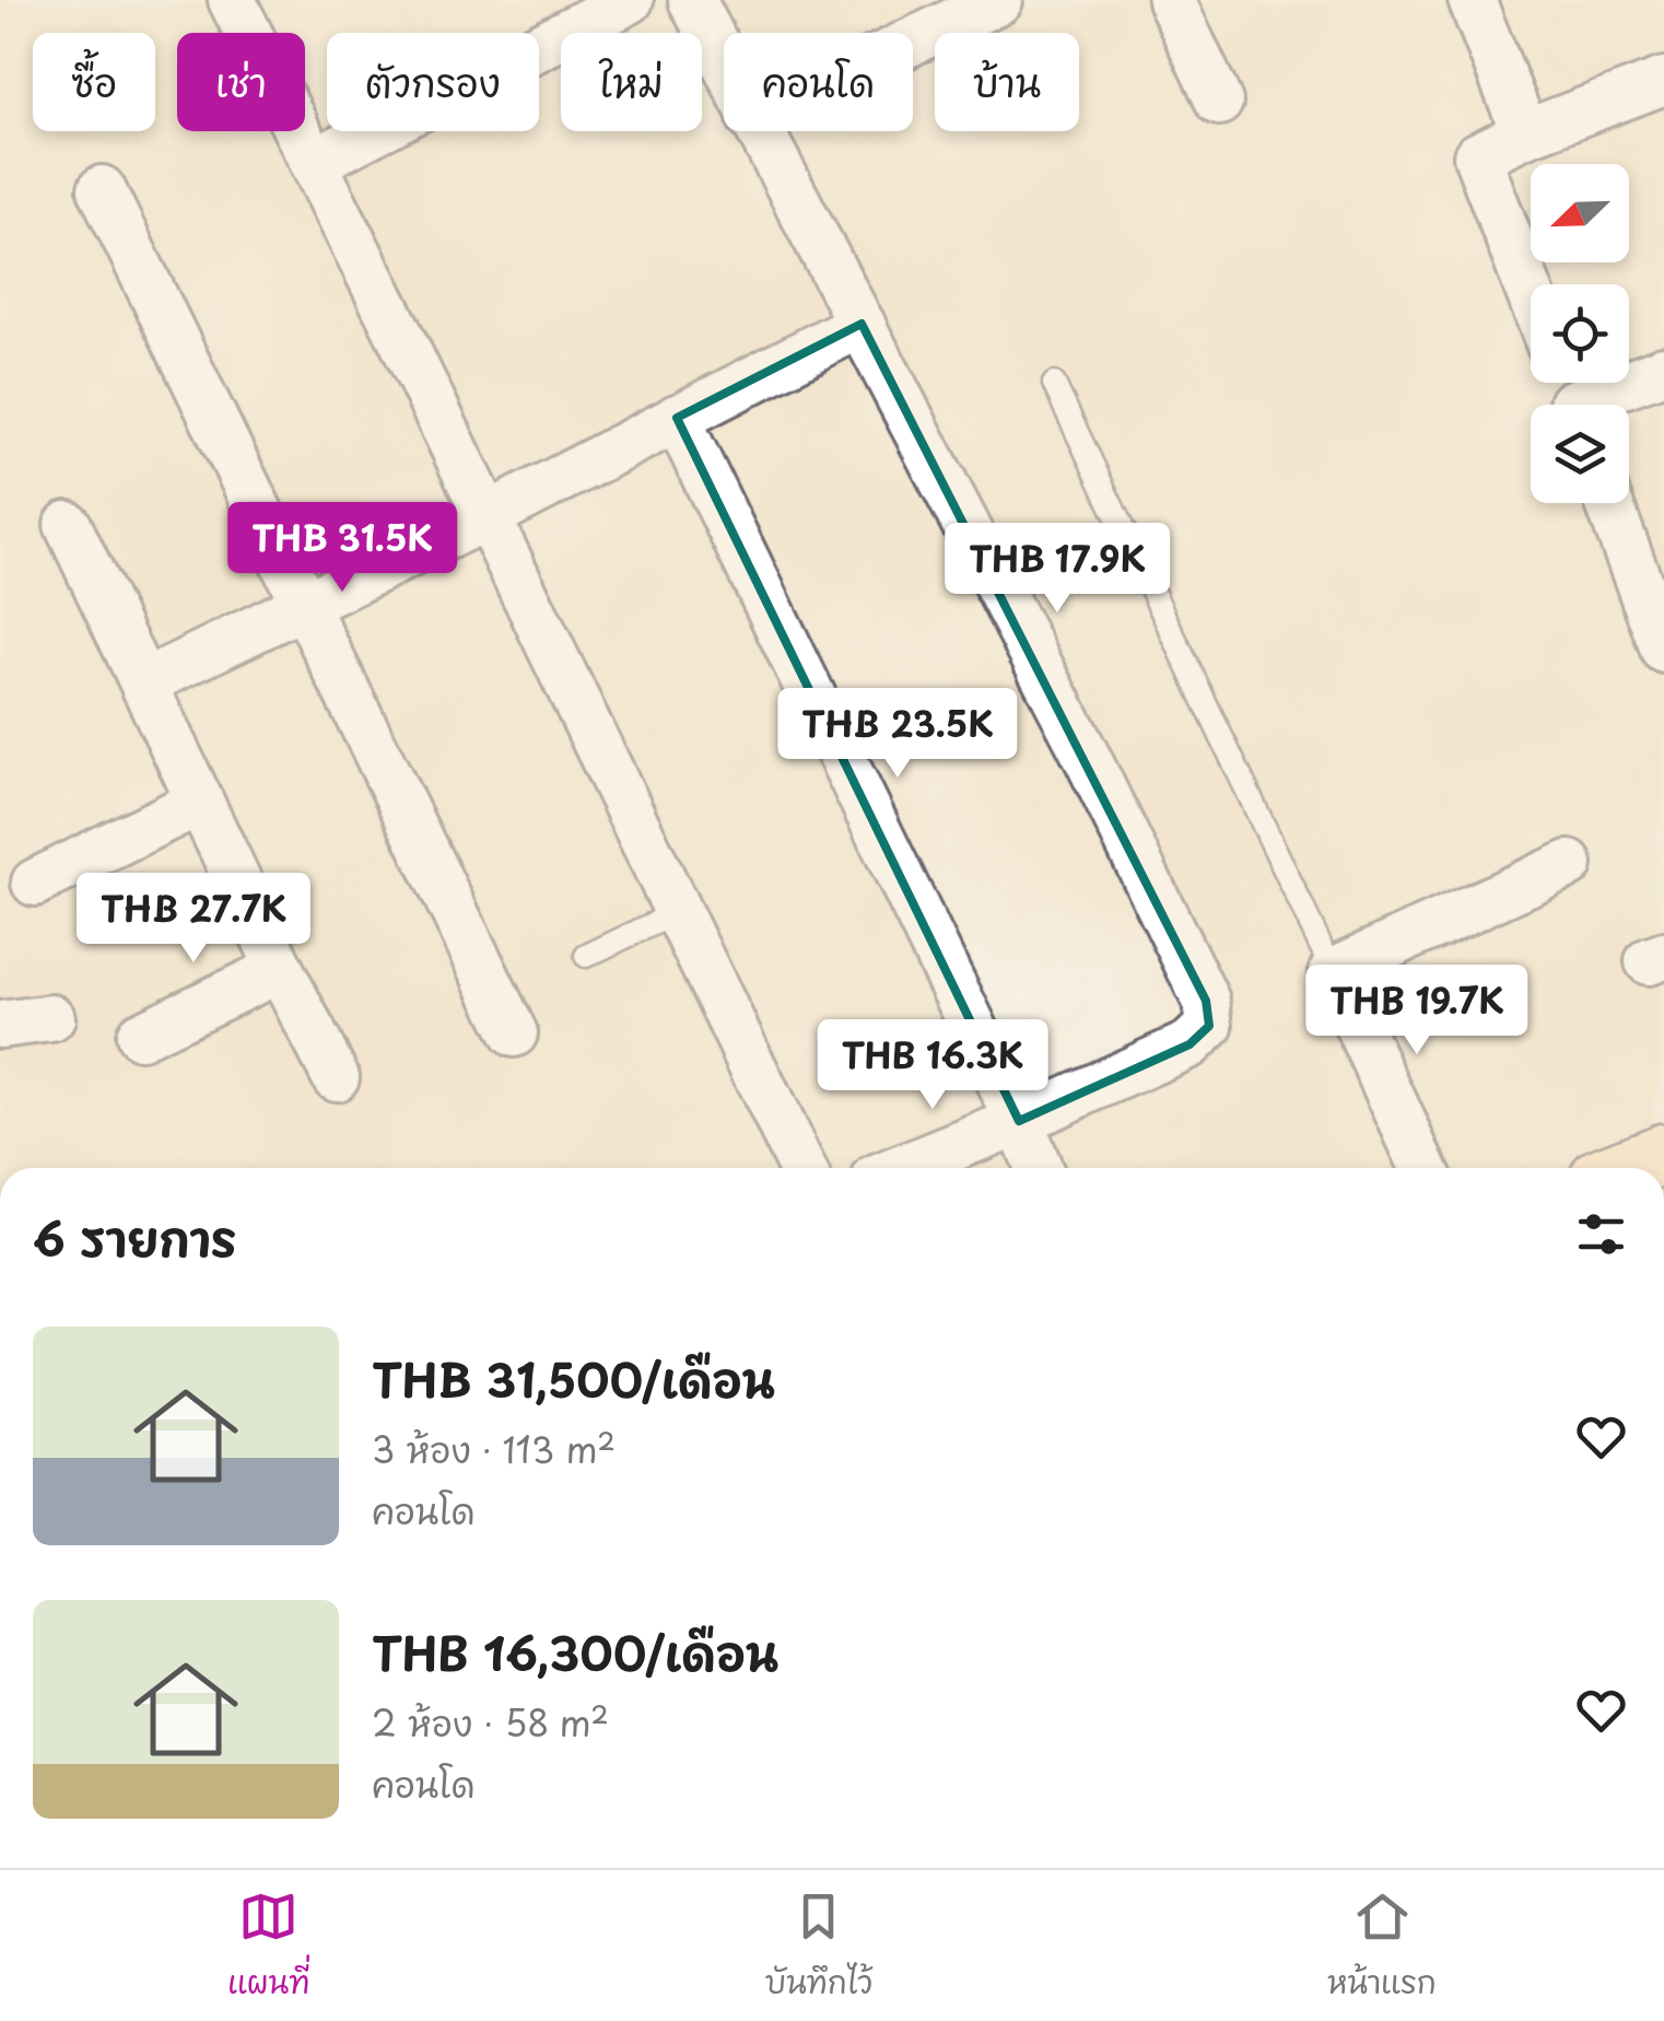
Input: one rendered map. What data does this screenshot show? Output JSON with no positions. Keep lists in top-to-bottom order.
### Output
{
  "north": "bottom left",
  "page": {
    "chip": [
      "ซื้อ",
      "เช่า",
      "ตัวกรอง",
      "ใหม่",
      "คอนโด",
      "บ้าน"
    ],
    "price": [
      "THB 31.5K",
      "THB 17.9K",
      "THB 23.5K",
      "THB 27.7K",
      "THB 19.7K",
      "THB 16.3K"
    ],
    "heading": "6 รายการ",
    "list": [
      {
        "name": "THB 31,500/เดือน",
        "note": "3 ห้อง · 113 m² · คอนโด"
      },
      {
        "name": "THB 16,300/เดือน",
        "note": "2 ห้อง · 58 m² · คอนโด"
      }
    ],
    "tabs": ["แผนที่", "บันทึกไว้", "หน้าแรก"]
  }
}
